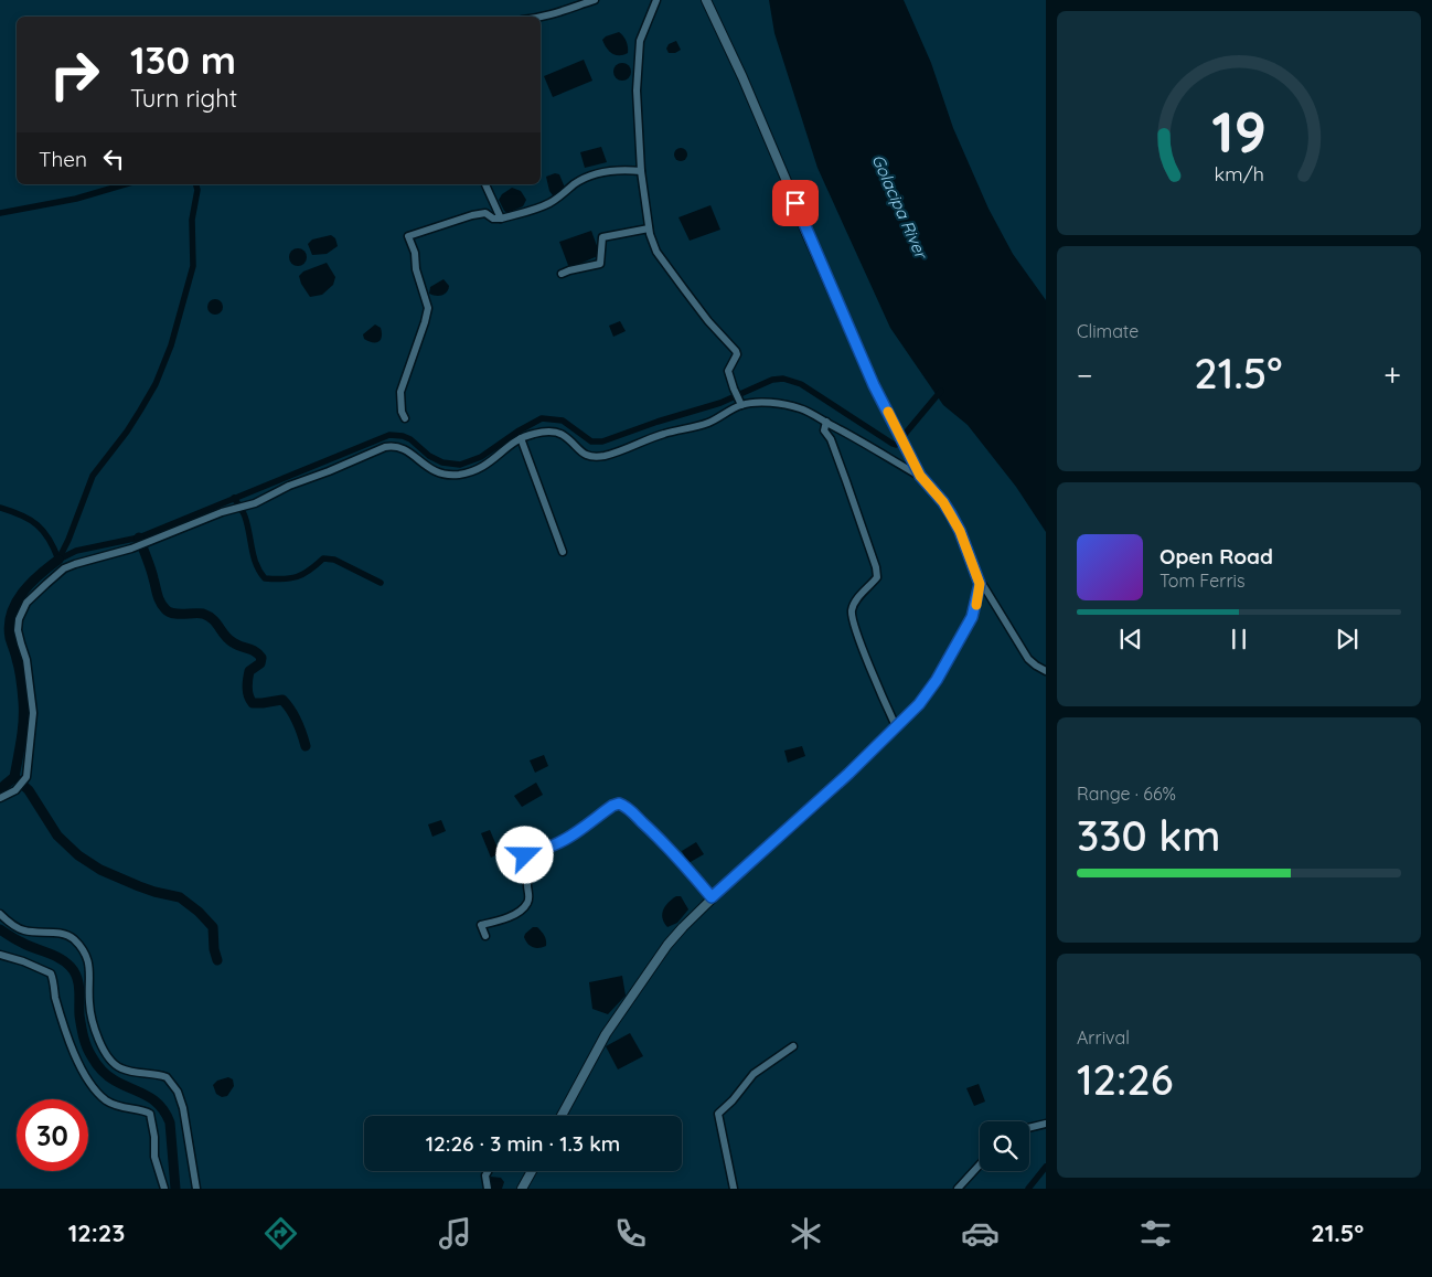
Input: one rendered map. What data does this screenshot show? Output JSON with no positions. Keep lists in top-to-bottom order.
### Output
{
  "water": ["Golacipa River"],
  "page": {
    "turn": ["130 m", "Turn right"],
    "then": "Then",
    "tile": [
      "Climate",
      ["Range · 66%", "330 km"],
      ["Arrival", "12:26"]
    ],
    "heat": ["−", "21.5°", "+"],
    "song": ["Open Road", "Tom Ferris"],
    "limit": "30",
    "trip": "12:26 · 3 min · 1.3 km",
    "tabs": ["12:23", "21.5°"],
    "gauge": ["19", "km/h"]
  }
}
